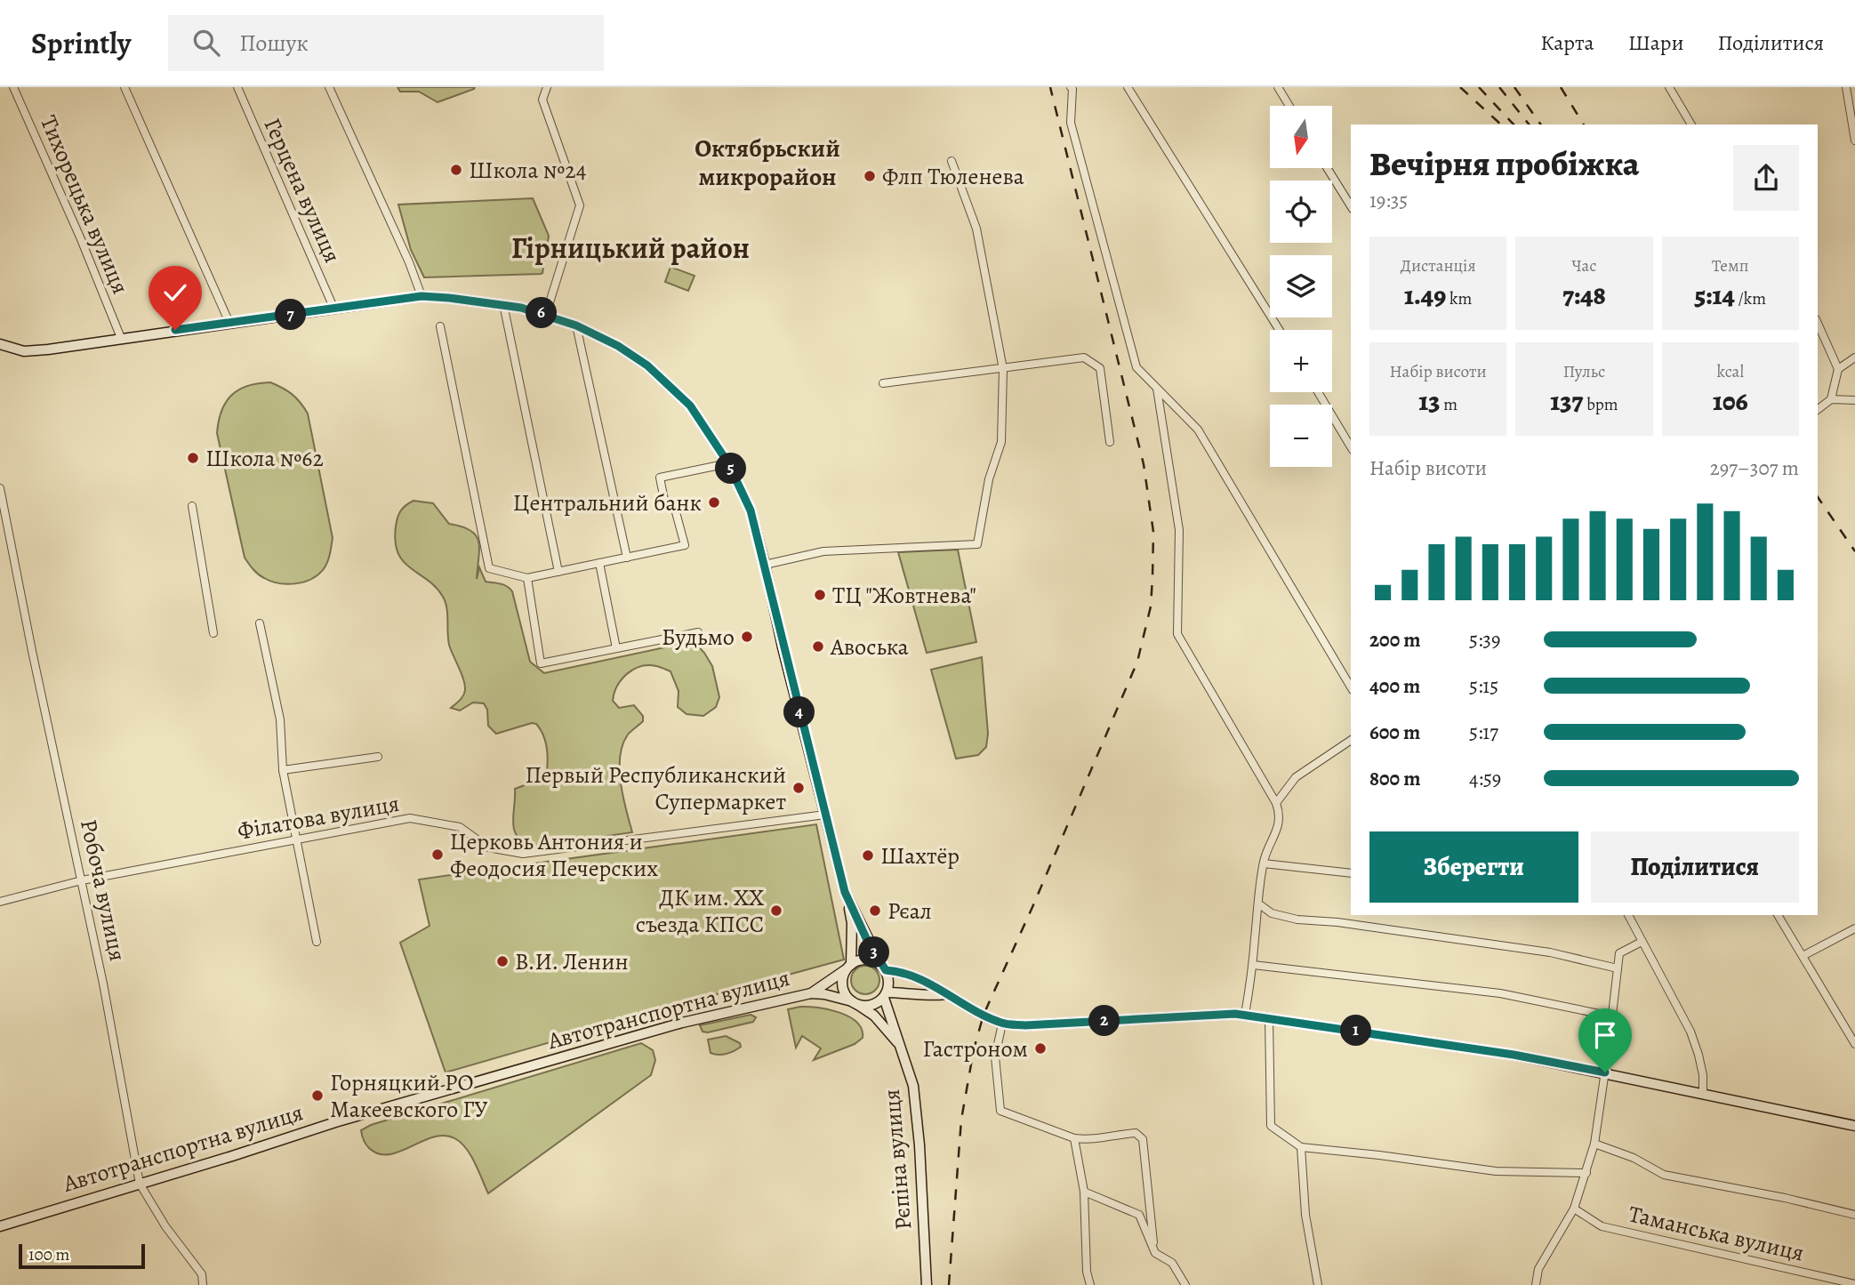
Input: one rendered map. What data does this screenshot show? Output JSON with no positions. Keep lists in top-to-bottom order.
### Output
{
  "streets": {
    "main road": ["Автотранспортна вулиця", "Рєпіна вулиця"],
    "street": [
      "Герцена вулиця",
      "Тихорецька вулиця",
      "Філатова вулиця",
      "Робоча вулиця",
      "Таманська вулиця"
    ]
  },
  "crossings": [
    ["Філатова вулиця", "Робоча вулиця"],
    ["Робоча вулиця", "Автотранспортна вулиця"]
  ],
  "districts": ["Октябрьский микрорайон", "Гірницький район"],
  "places": [
    "Школа №24",
    "Флп Тюленева",
    "Школа №62",
    "Центральний банк",
    "ТЦ \"Жовтнева\"",
    "Будьмо",
    "Авоська",
    "Первый Республиканский Супермаркет",
    "Церковь Антония и Феодосия Печерских",
    "Шахтёр",
    "ДК им. XX съезда КПСС",
    "Рєал",
    "В.И. Ленин",
    "Гастроном",
    "Горняцкий РО Макеевского ГУ"
  ],
  "scale_bar": "100 m",
  "north": "bottom",
  "page": {
    "header": "Sprintly",
    "search": "Пошук",
    "nav": ["Карта", "Шари", "Поділитися"],
    "map_buttons": ["+", "−"],
    "heading": ["Вечірня пробіжка", "19:35"],
    "stats": [
      ["Дистанція", "1.49 km"],
      ["Час", "7:48"],
      ["Темп", "5:14 /km"],
      ["Набір висоти", "13 m"],
      ["Пульс", "137 bpm"],
      ["kcal", "106"]
    ],
    "pins": [
      "6",
      "7",
      "5",
      "4",
      "3",
      "2",
      "1"
    ],
    "chart": ["Набір висоти", "297–307 m"],
    "list": [
      {
        "name": "200 m",
        "note": "5:39"
      },
      {
        "name": "400 m",
        "note": "5:15"
      },
      {
        "name": "600 m",
        "note": "5:17"
      },
      {
        "name": "800 m",
        "note": "4:59"
      }
    ],
    "buttons": ["Зберегти", "Поділитися"],
    "scale": "100 m"
  }
}
